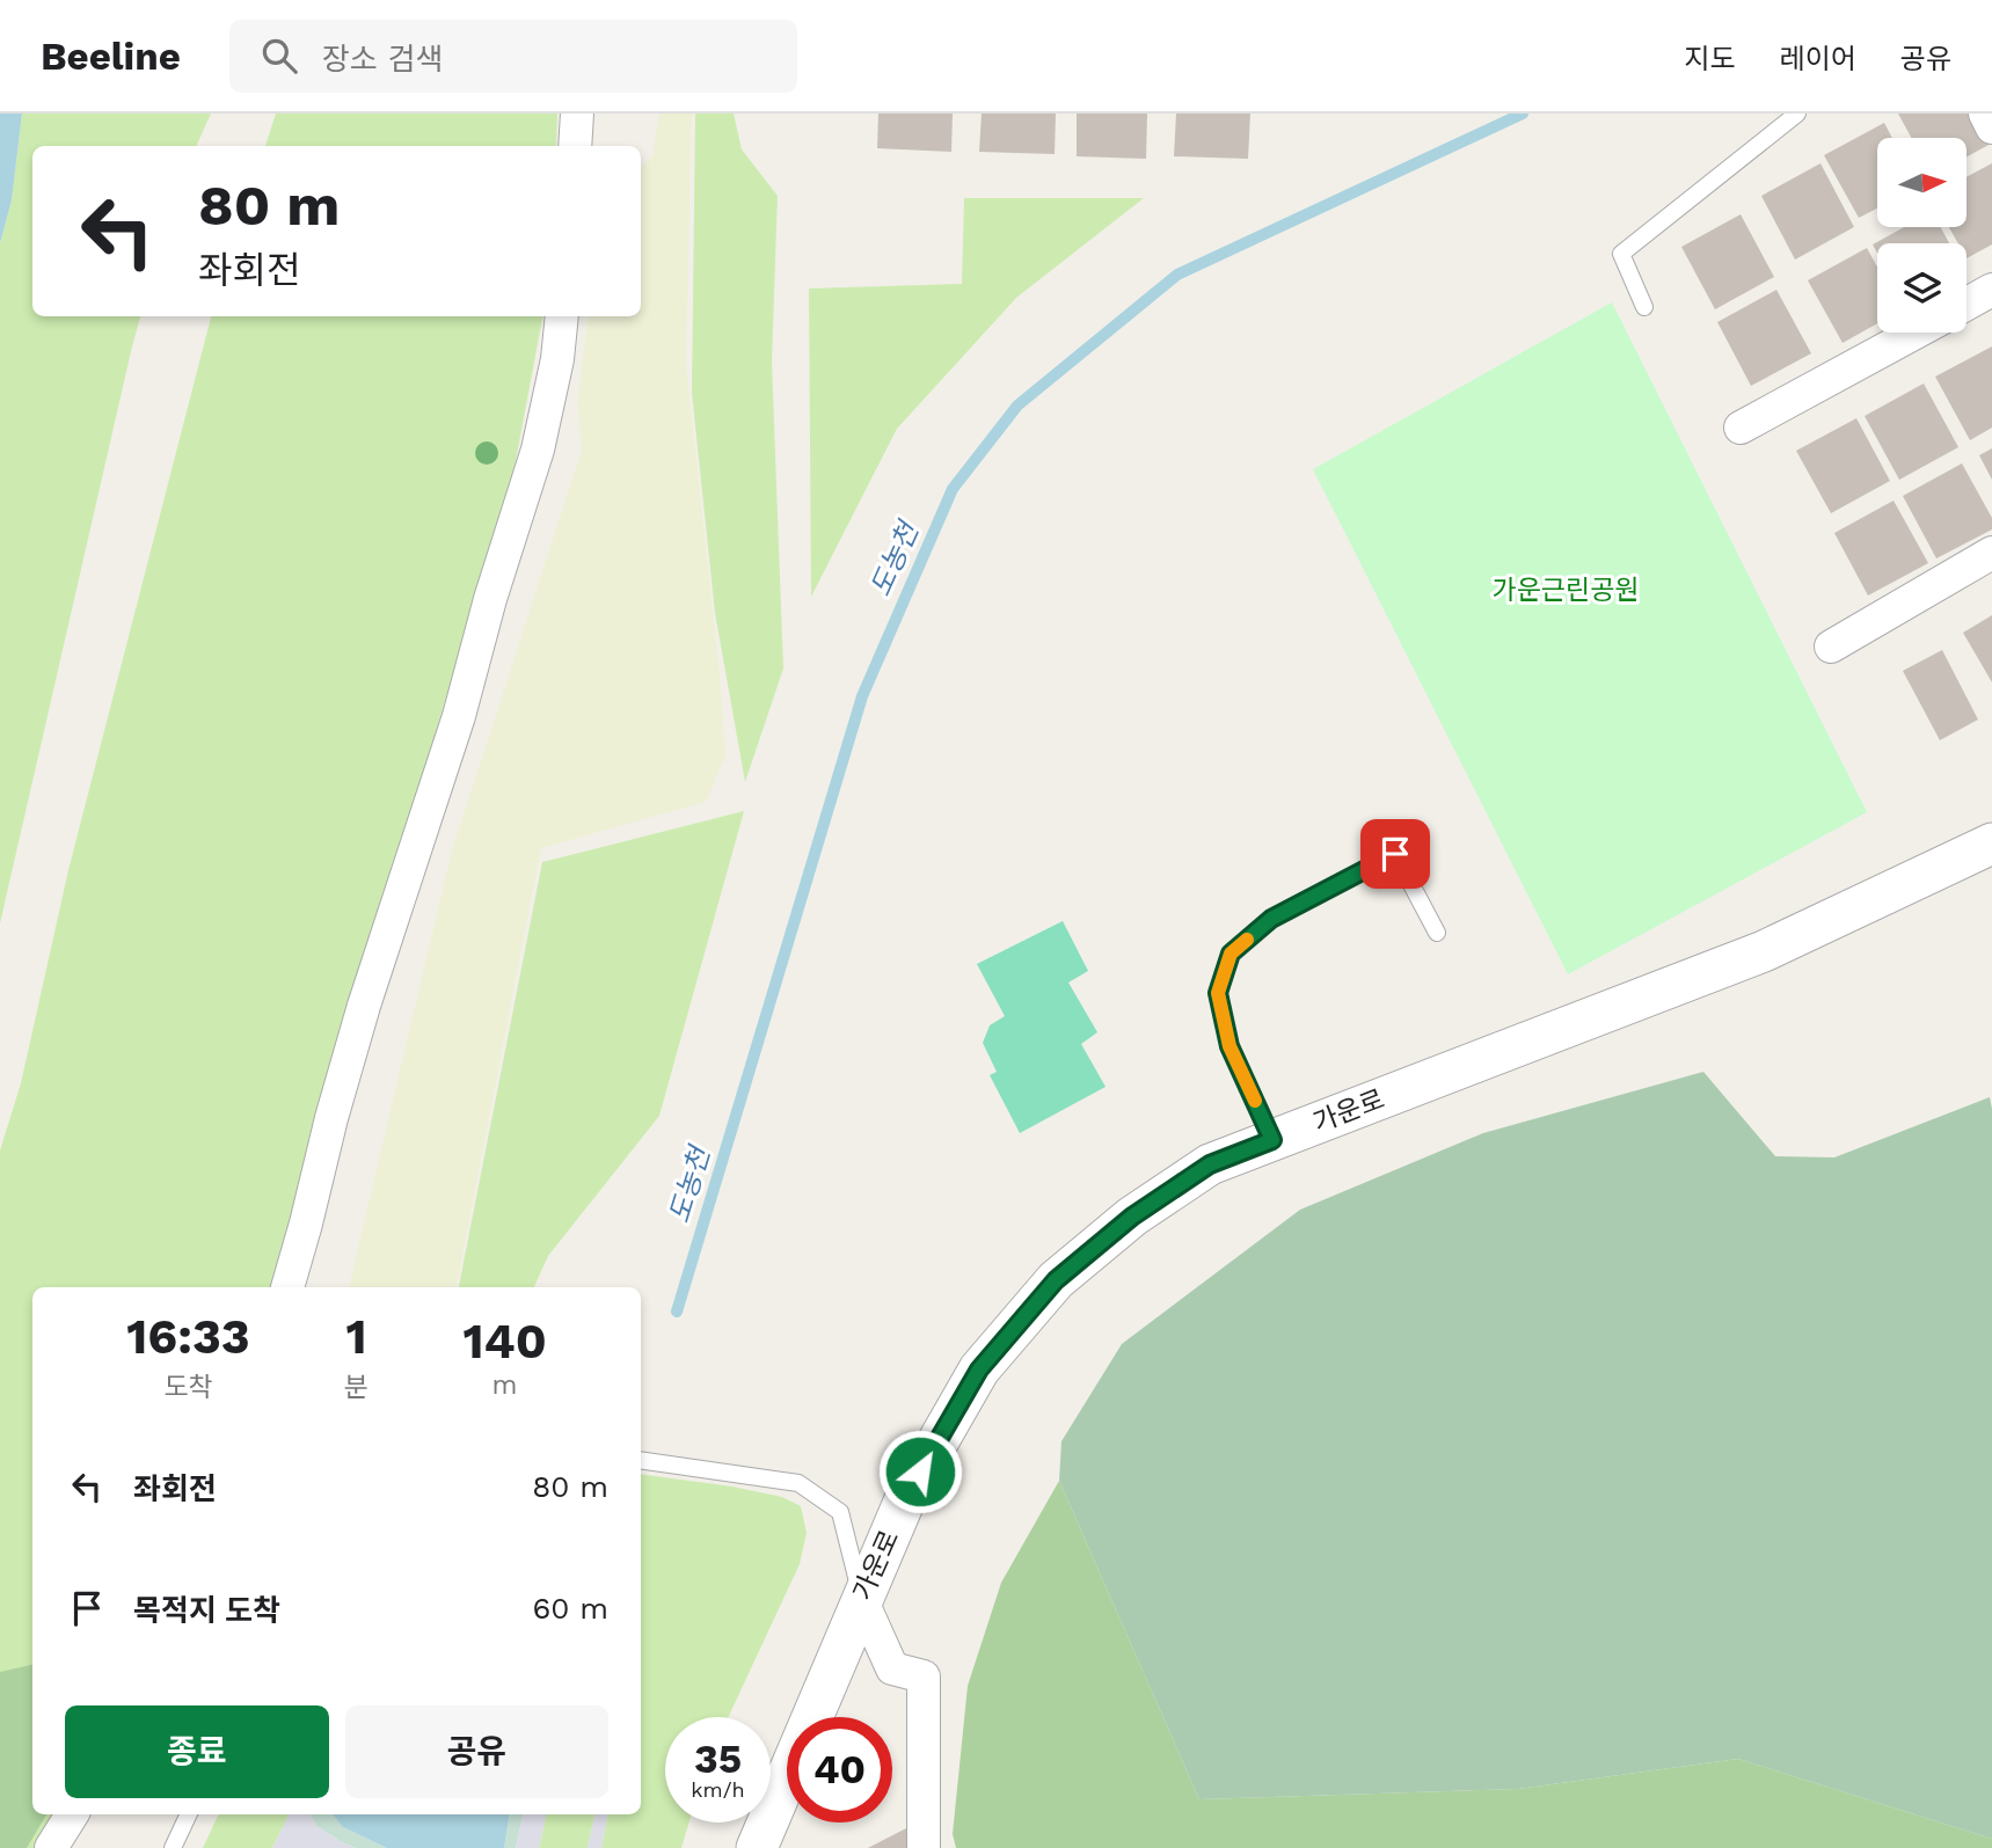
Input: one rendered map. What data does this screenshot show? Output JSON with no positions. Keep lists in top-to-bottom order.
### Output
{
  "streets": {
    "street": ["가운로"]
  },
  "water": ["도농천"],
  "parks": ["가운근린공원"],
  "north": "right",
  "page": {
    "header": "Beeline",
    "search": "장소 검색",
    "nav": ["지도", "레이어", "공유"],
    "turn": ["80 m", "좌회전"],
    "eta": [
      "16:33",
      "도착",
      "1",
      "분",
      "140",
      "m"
    ],
    "list": [
      {
        "name": "좌회전",
        "value": "80 m"
      },
      {
        "name": "목적지 도착",
        "value": "60 m"
      }
    ],
    "buttons": ["종료", "공유"],
    "speed": "35 km/h",
    "limit": "40"
  }
}
